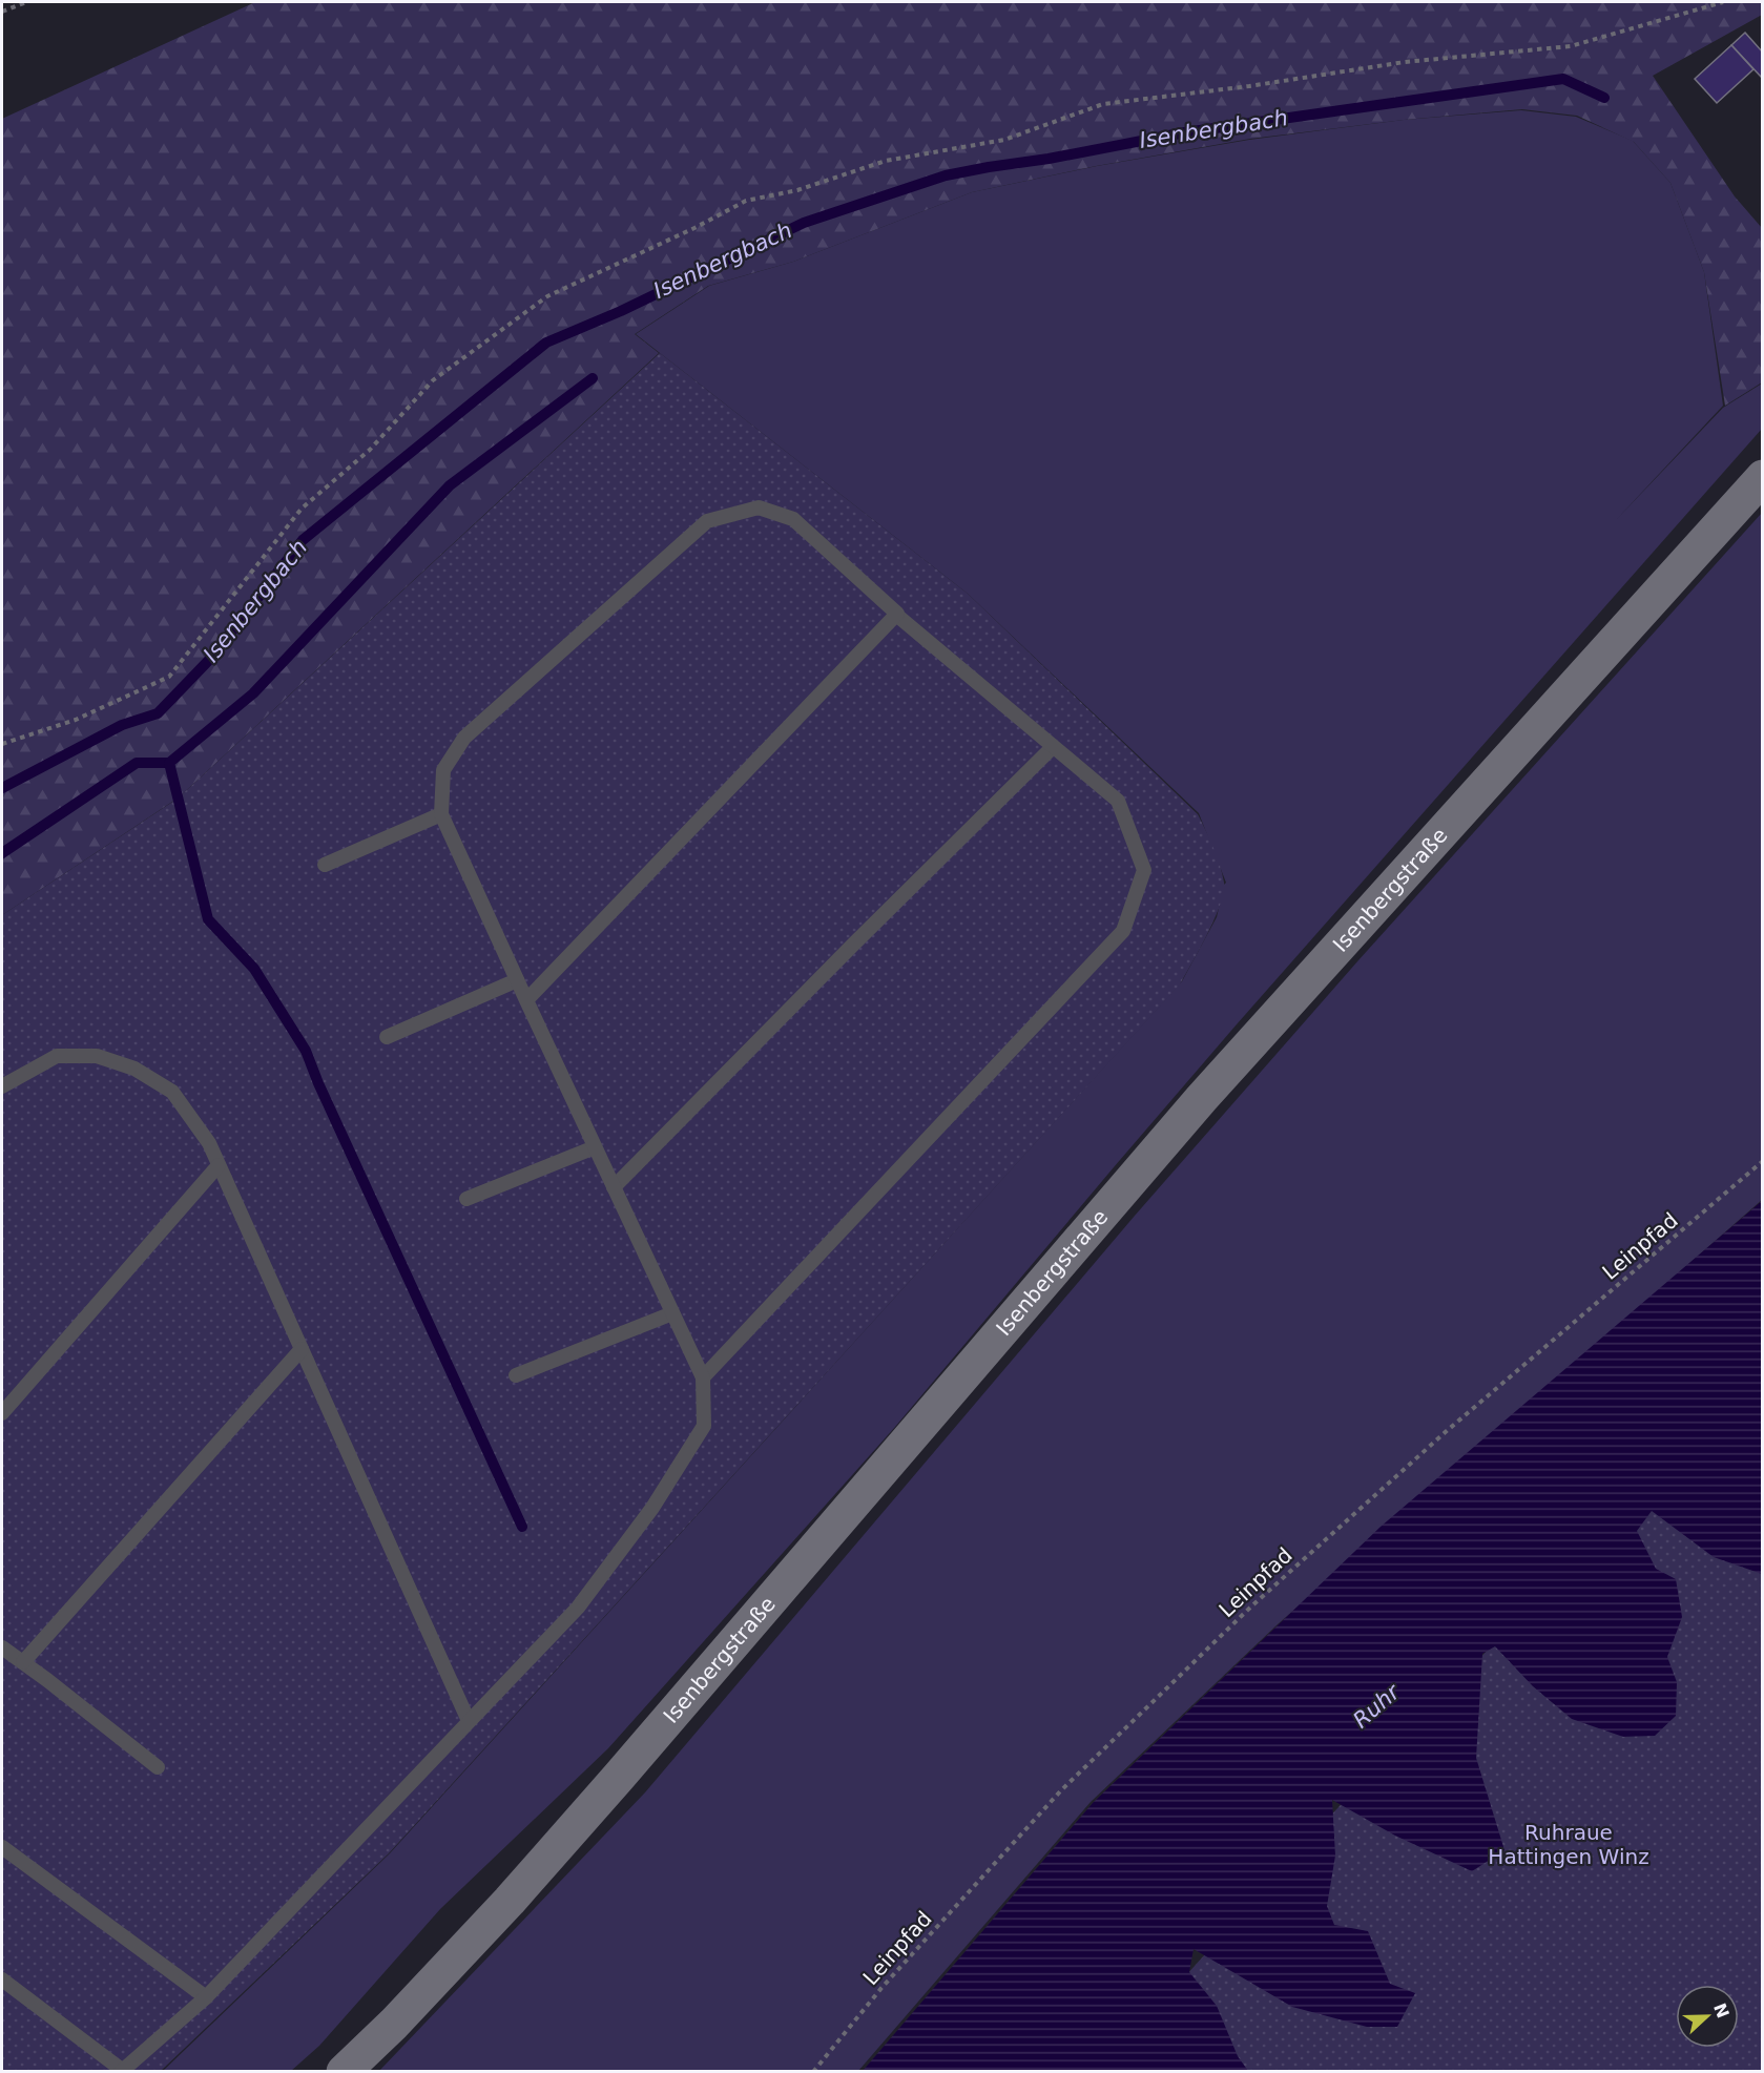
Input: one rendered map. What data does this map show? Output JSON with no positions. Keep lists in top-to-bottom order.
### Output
{
  "streets": {
    "main road": ["Isenbergstraße"],
    "path": ["Leinpfad"]
  },
  "water": ["Isenbergbach", "Ruhr"],
  "parks": ["Ruhraue Hattingen Winz"],
  "north": "right"
}
